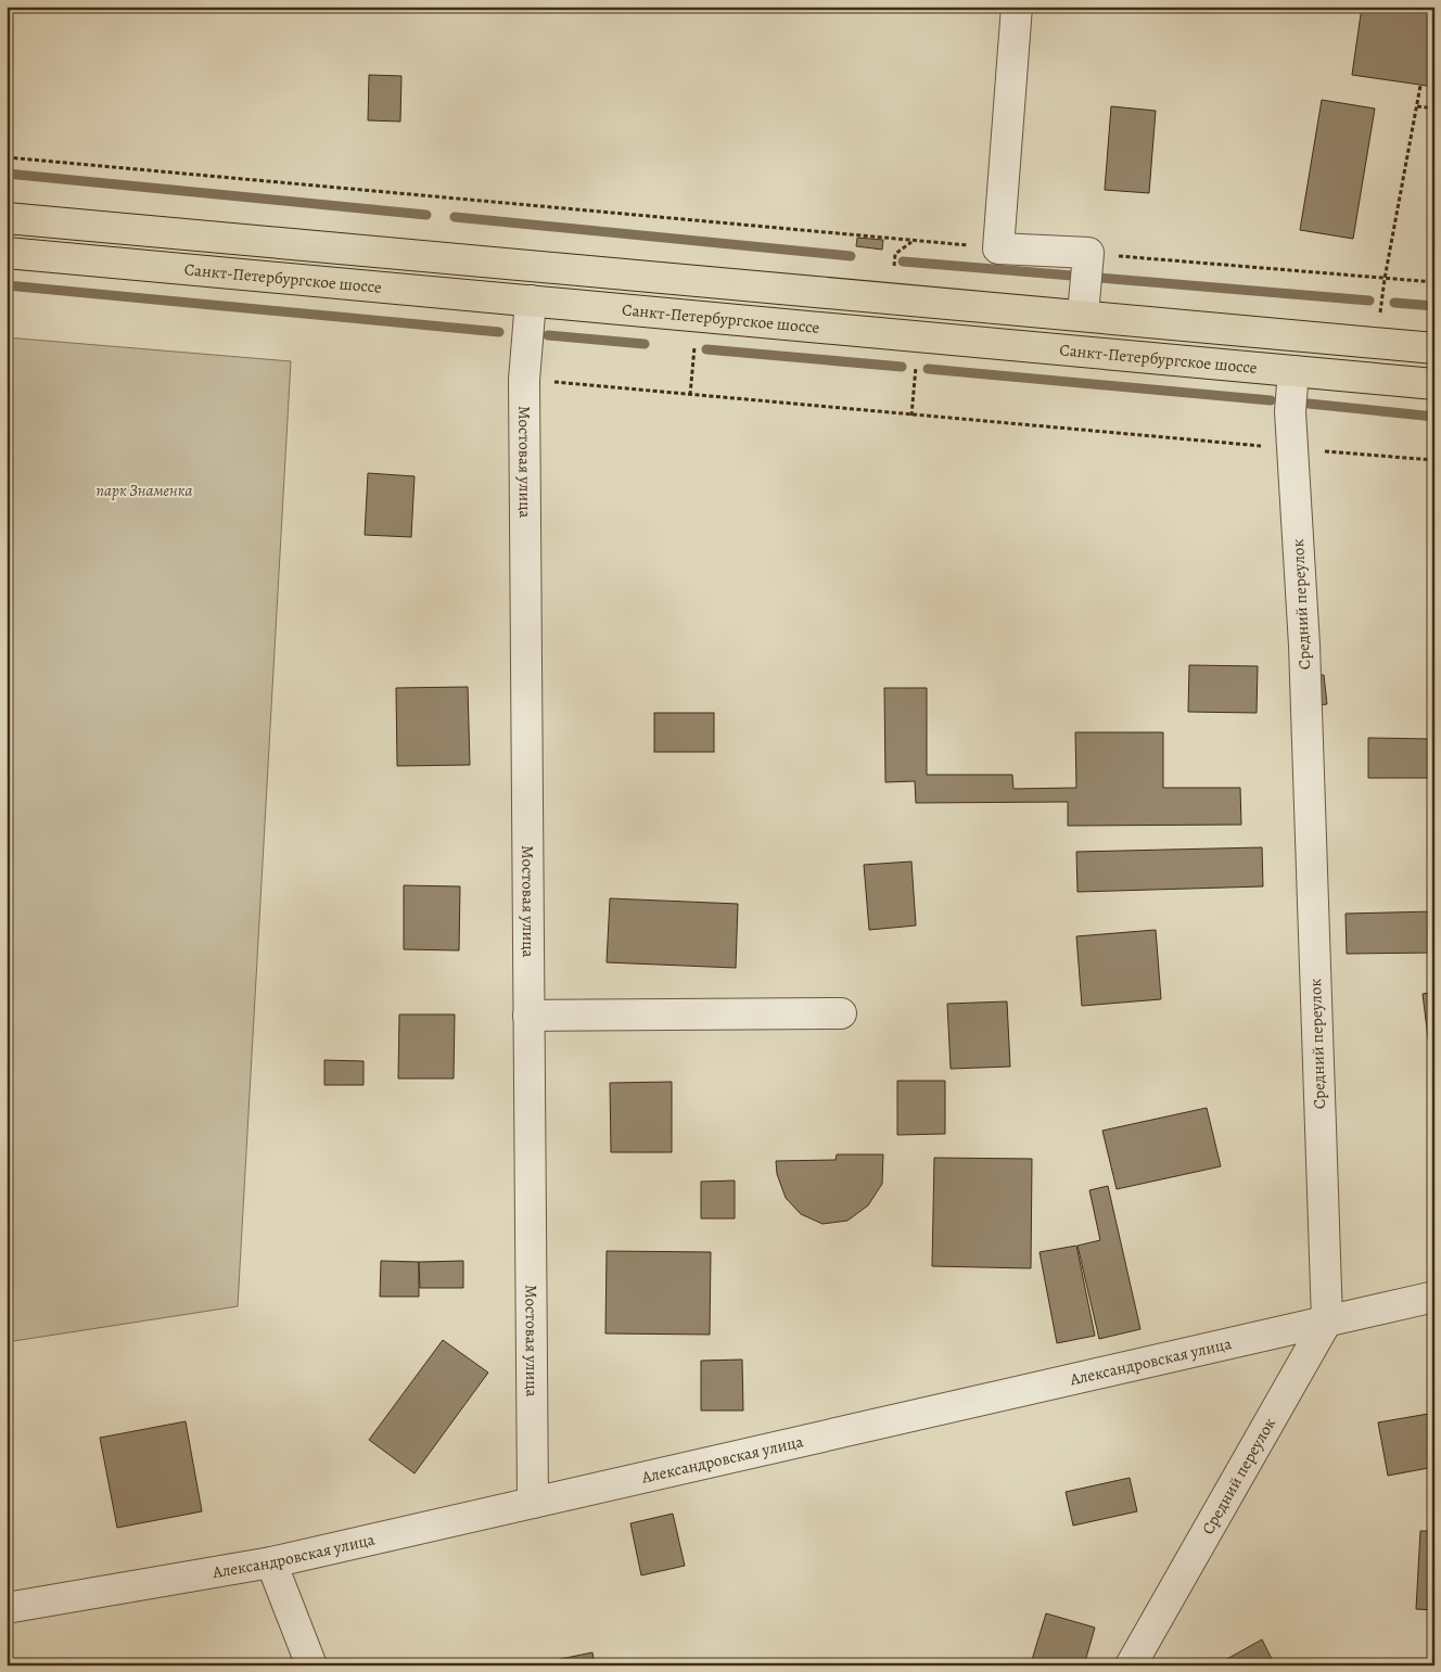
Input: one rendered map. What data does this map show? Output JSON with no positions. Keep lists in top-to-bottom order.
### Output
{
  "streets": {
    "main road": ["Санкт-Петербургское шоссе"],
    "street": ["Мостовая улица", "Средний переулок", "Александровская улица"]
  },
  "crossings": [
    ["Санкт-Петербургское шоссе", "Мостовая улица"],
    ["Санкт-Петербургское шоссе", "Средний переулок"],
    ["Мостовая улица", "Александровская улица"],
    ["Средний переулок", "Александровская улица"]
  ],
  "parks": ["парк Знаменка"]
}
